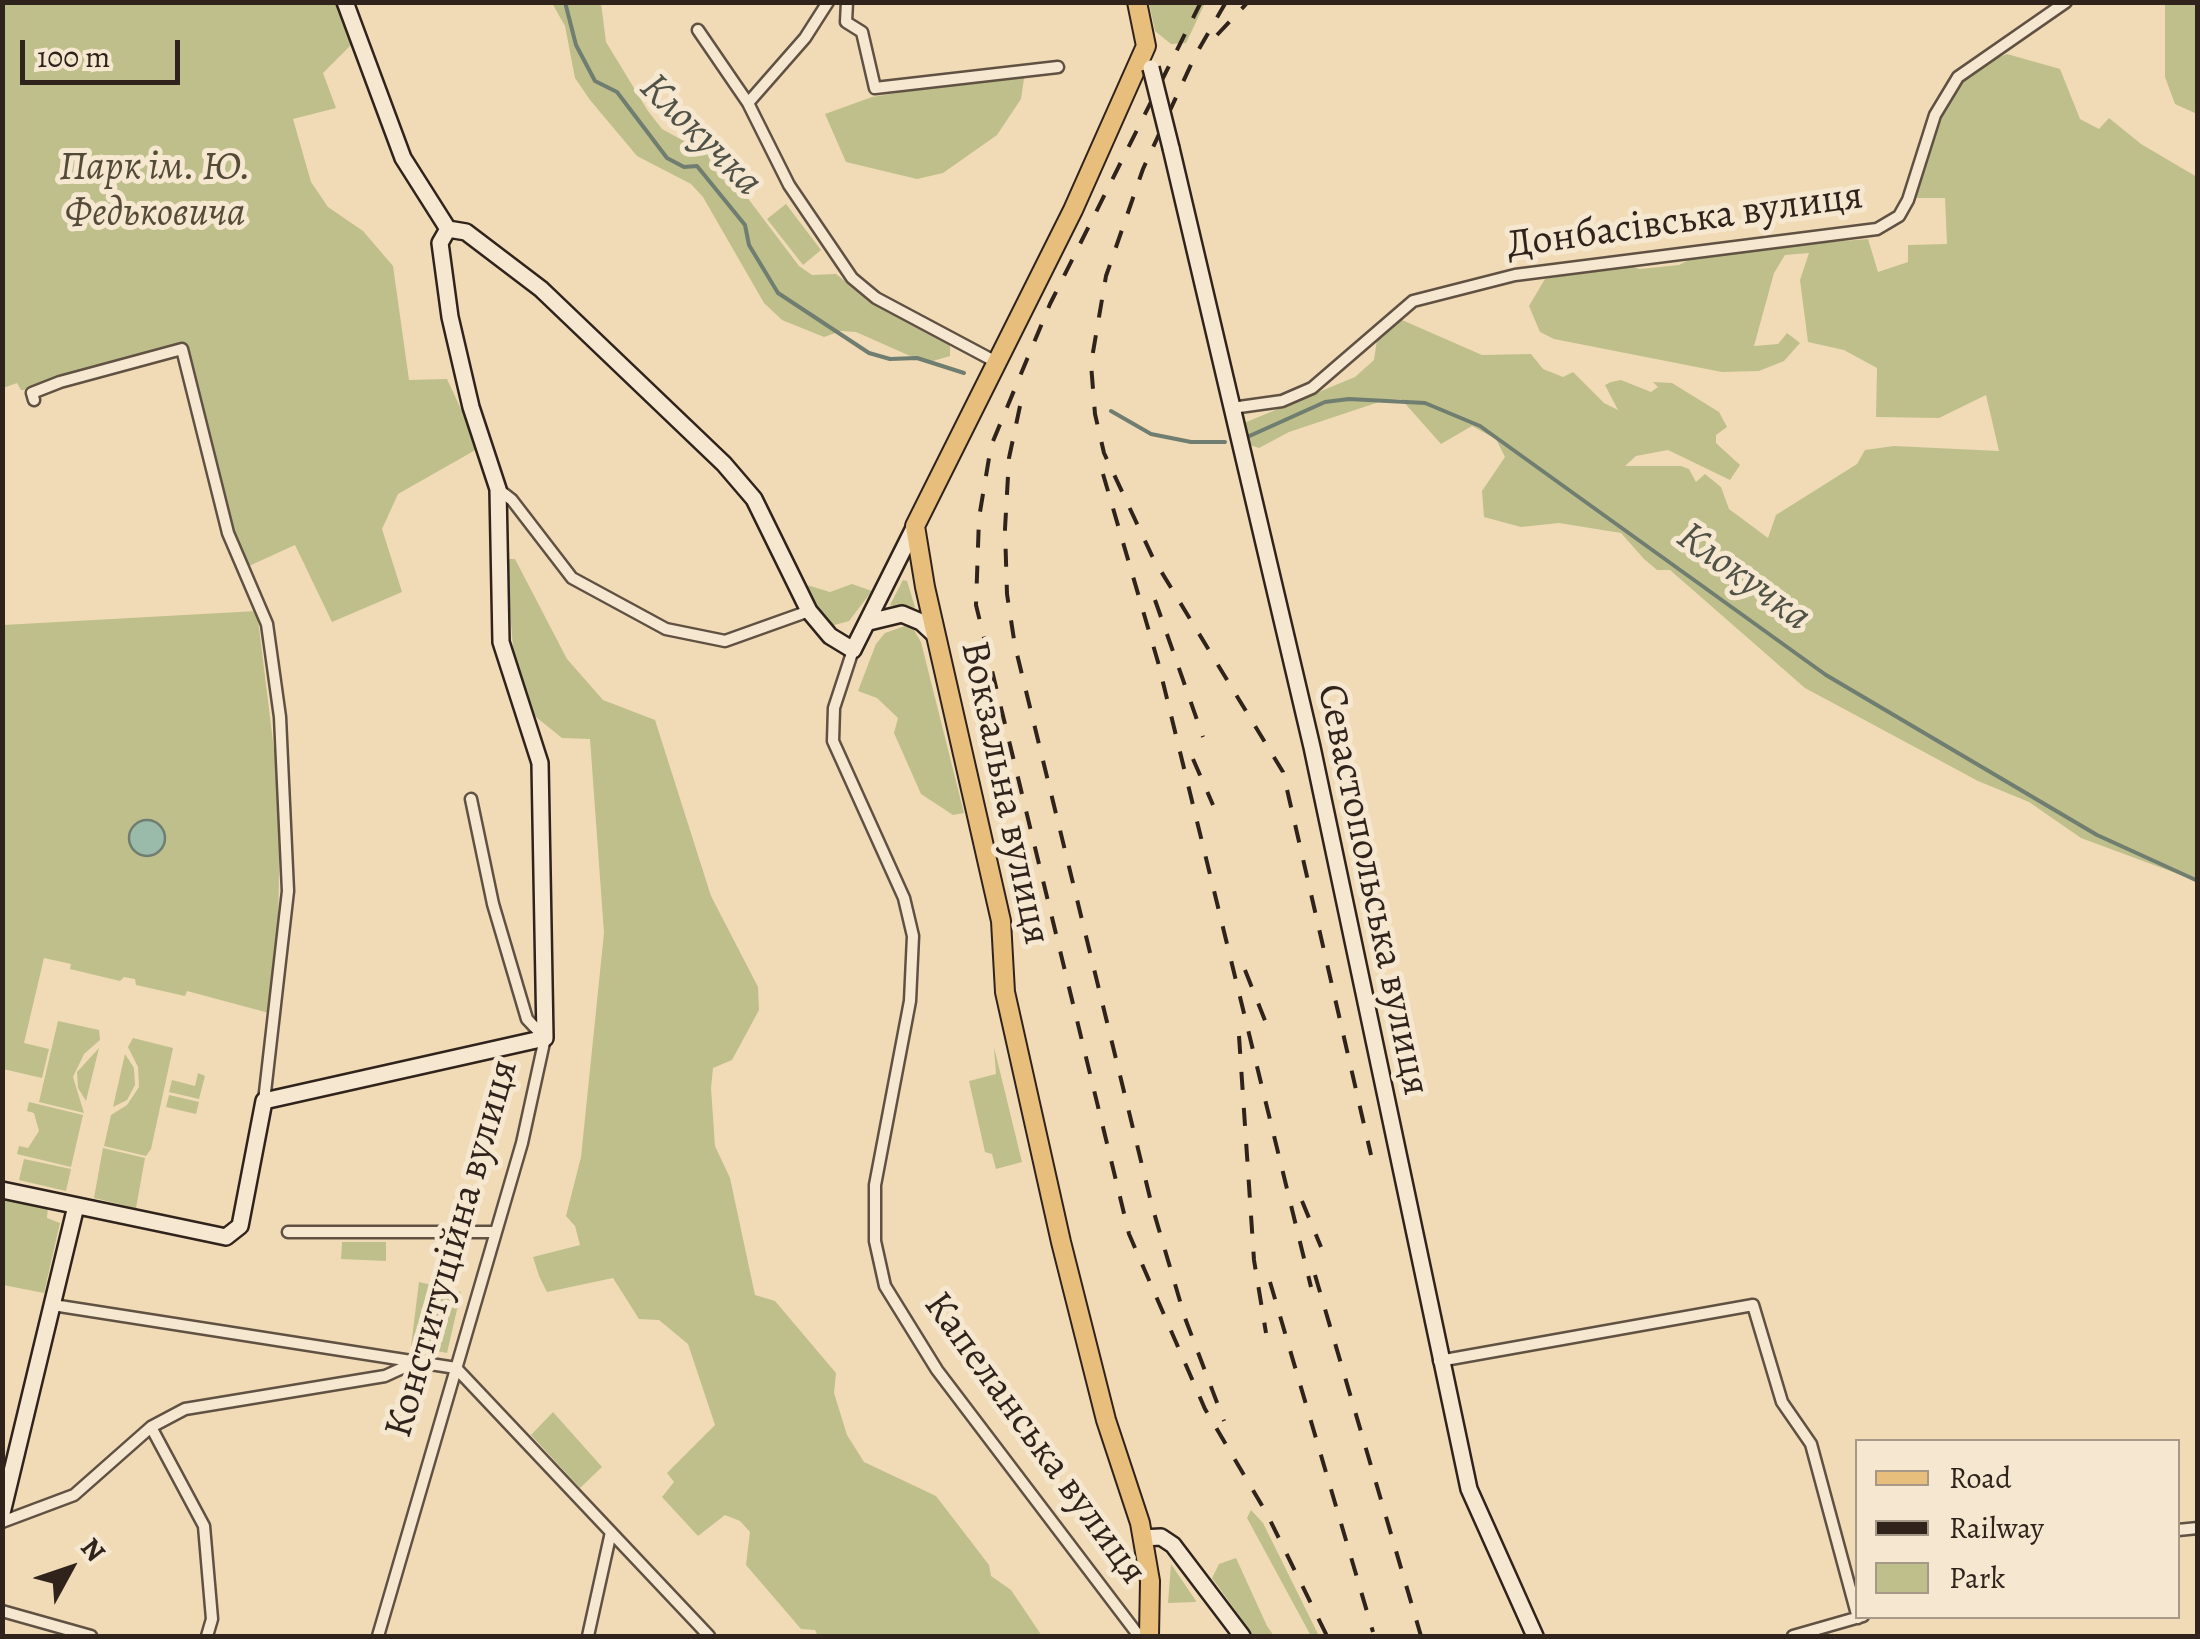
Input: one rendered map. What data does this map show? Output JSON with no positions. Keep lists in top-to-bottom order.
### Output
{
  "streets": {
    "main road": ["Вокзальна вулиця"],
    "street": [
      "Донбасівська вулиця",
      "Севастопольська вулиця",
      "Конституційна вулиця",
      "Капеланська вулиця"
    ]
  },
  "crossings": [
    ["Донбасівська вулиця", "Севастопольська вулиця"],
    ["Вокзальна вулиця", "Капеланська вулиця"]
  ],
  "water": ["Клокучка"],
  "parks": ["Парк ім. Ю. Федьковича"],
  "legend": ["Road", "Railway", "Park"],
  "scale_bar": "100 m",
  "north": "top right"
}
